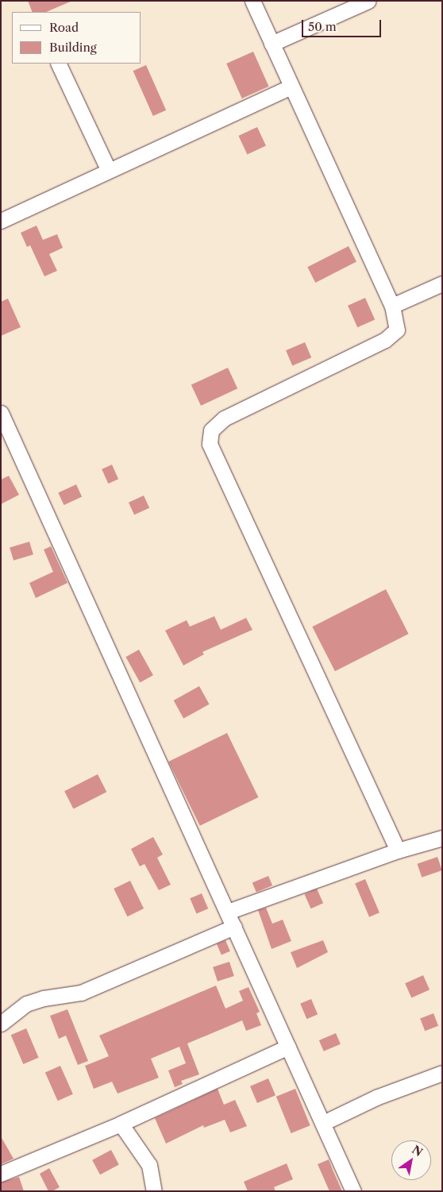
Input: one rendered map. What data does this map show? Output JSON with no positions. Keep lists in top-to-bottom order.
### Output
{
  "legend": ["Road", "Building"],
  "scale_bar": "50 m",
  "north": "top right"
}
